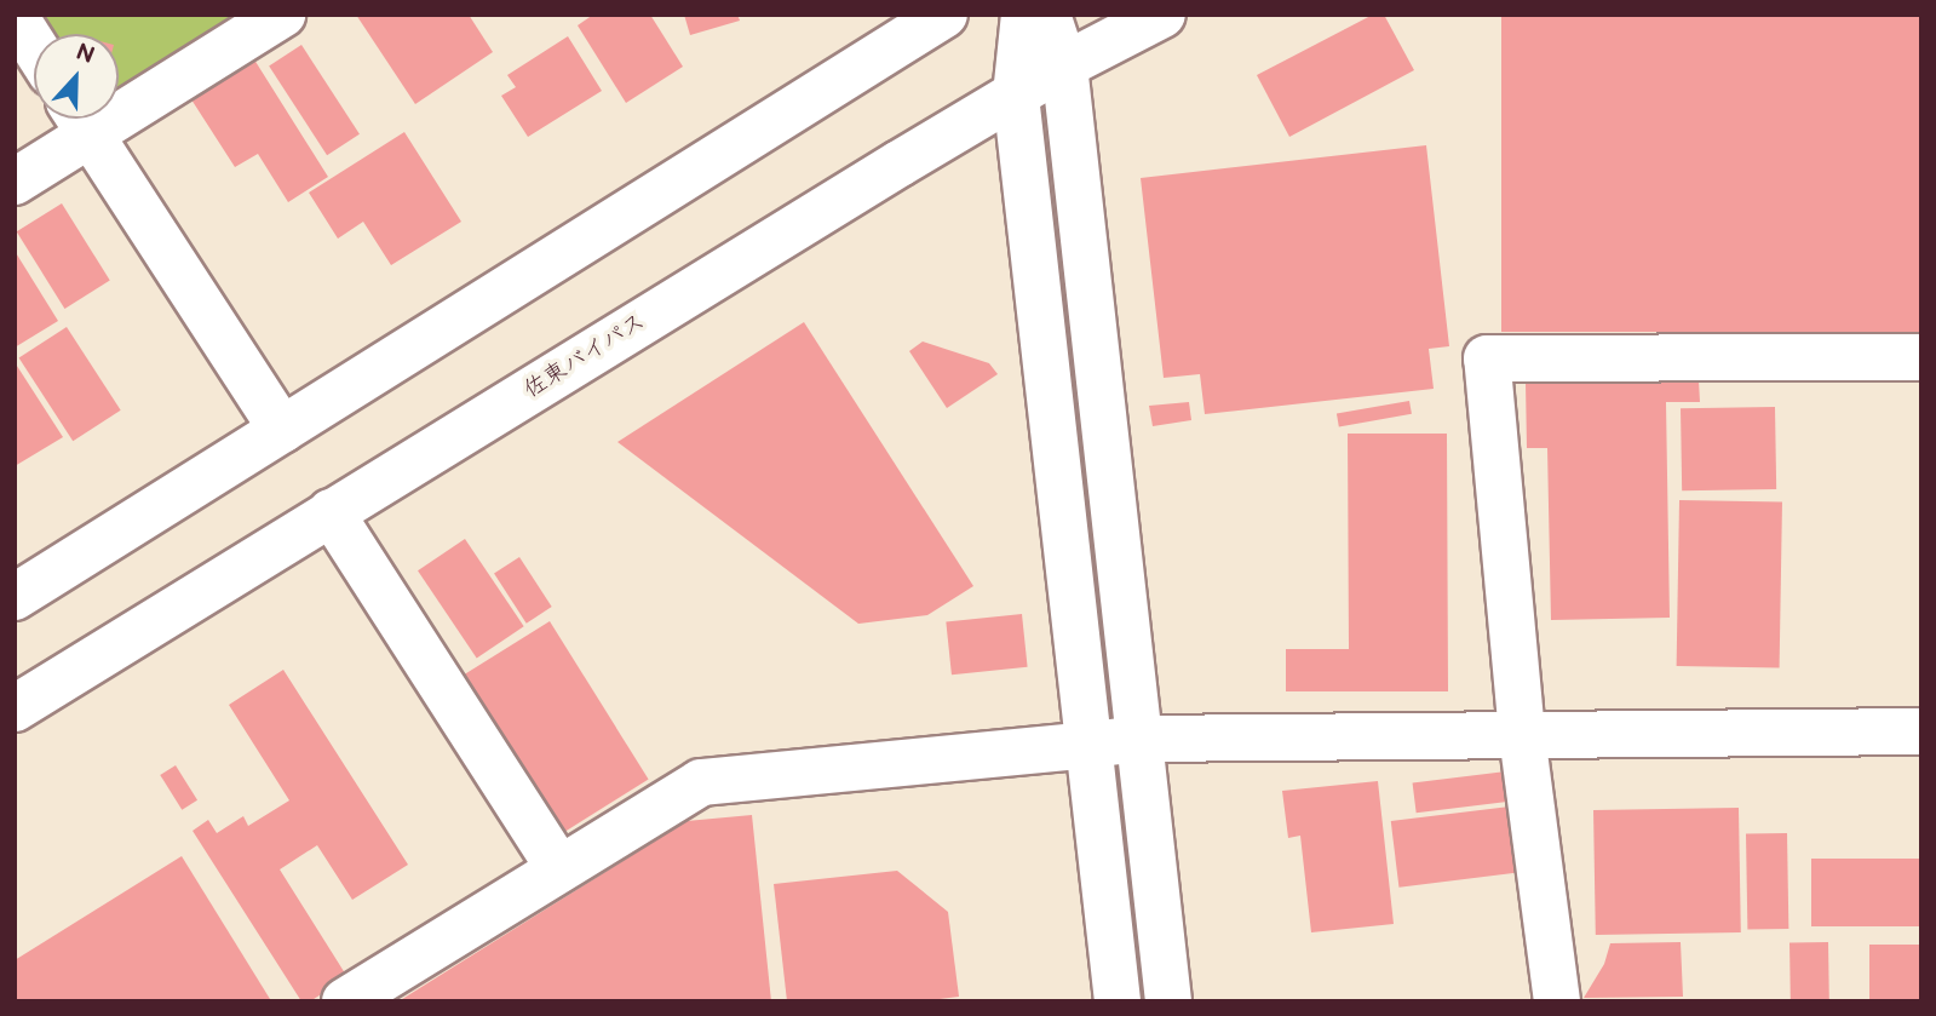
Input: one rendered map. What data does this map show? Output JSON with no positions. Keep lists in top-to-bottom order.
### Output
{
  "streets": {
    "main road": ["佐東バイパス"]
  },
  "north": "top"
}
